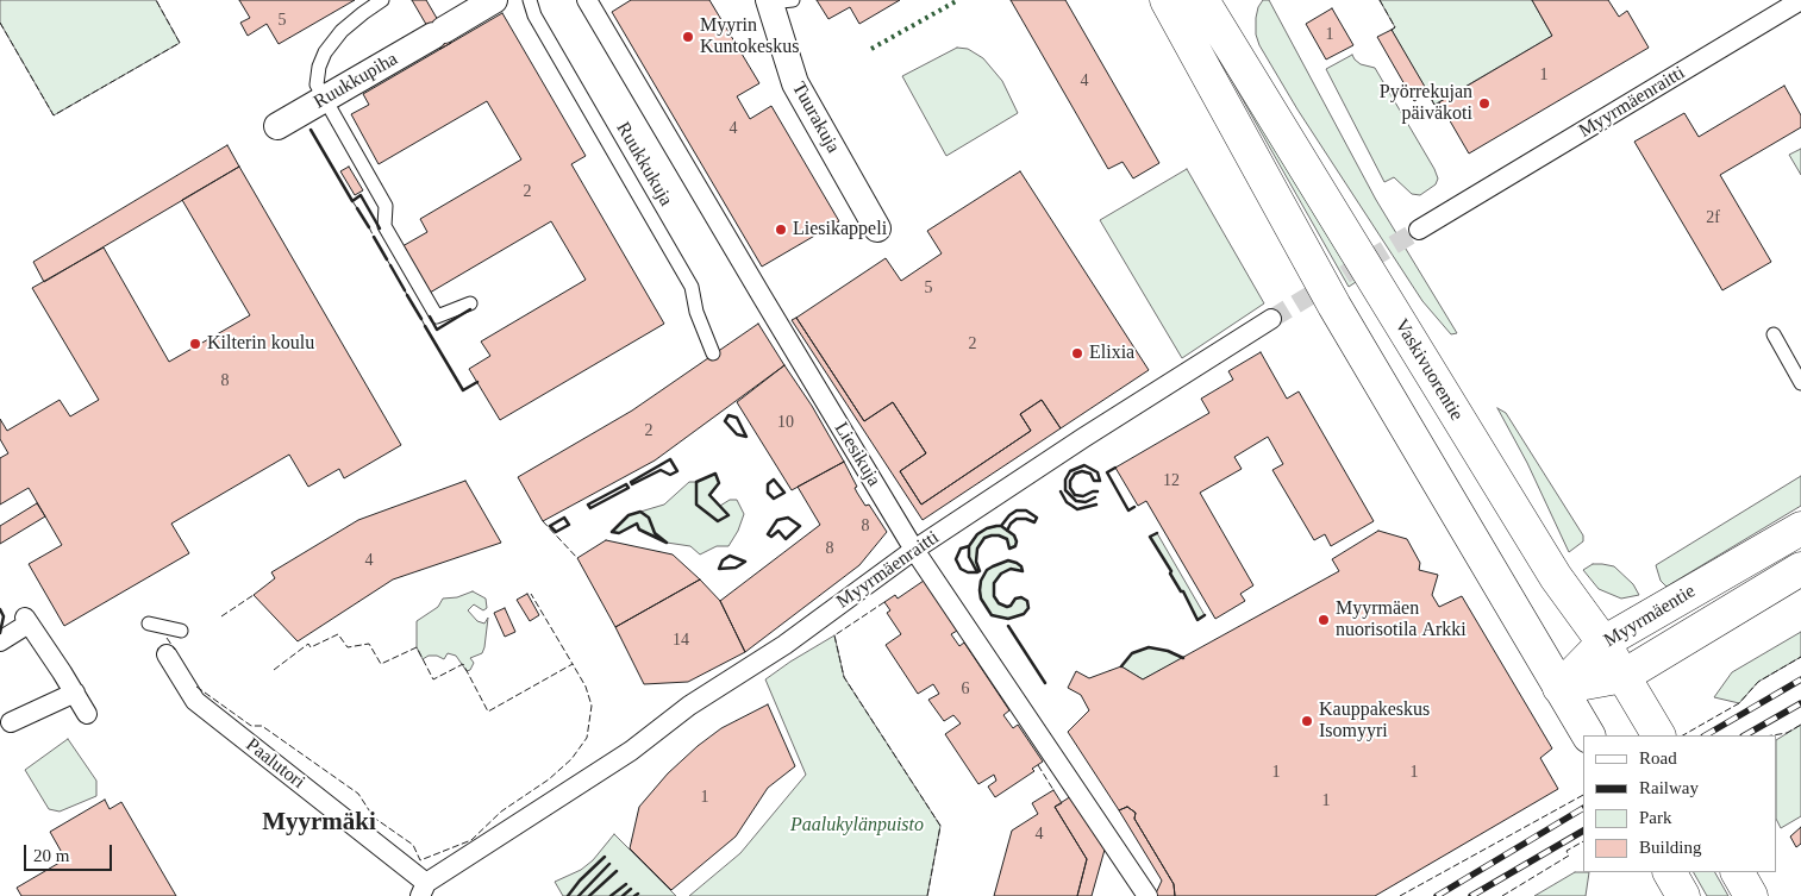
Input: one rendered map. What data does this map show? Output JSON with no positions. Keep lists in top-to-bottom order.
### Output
{
  "streets": {
    "main road": ["Vaskivuorentie", "Myyrmäentie"],
    "street": [
      "Ruukkupiha",
      "Myyrmäenraitti",
      "Tuurakuja",
      "Liesikuja",
      "Paalutori"
    ],
    "lane": ["Ruukkukuja"]
  },
  "crossings": [
    ["Myyrmäenraitti", "Liesikuja"],
    ["Myyrmäenraitti", "Paalutori"],
    ["Vaskivuorentie", "Myyrmäentie"]
  ],
  "districts": ["Myyrmäki"],
  "parks": ["Paalukylänpuisto"],
  "places": [
    "Myyrin Kuntokeskus",
    "Pyörrekujan päiväkoti",
    "Liesikappeli",
    "Kilterin koulu",
    "Elixia",
    "Myyrmäen nuorisotila Arkki",
    "Kauppakeskus Isomyyri"
  ],
  "house_numbers": [
    "5",
    "1",
    "1",
    "4",
    "4",
    "2",
    "2f",
    "5",
    "2",
    "8",
    "10",
    "2",
    "12",
    "8",
    "8",
    "4",
    "14",
    "6",
    "1",
    "1",
    "1",
    "1",
    "4"
  ],
  "legend": [
    "Road",
    "Railway",
    "Park",
    "Building"
  ],
  "scale_bar": "20 m"
}
